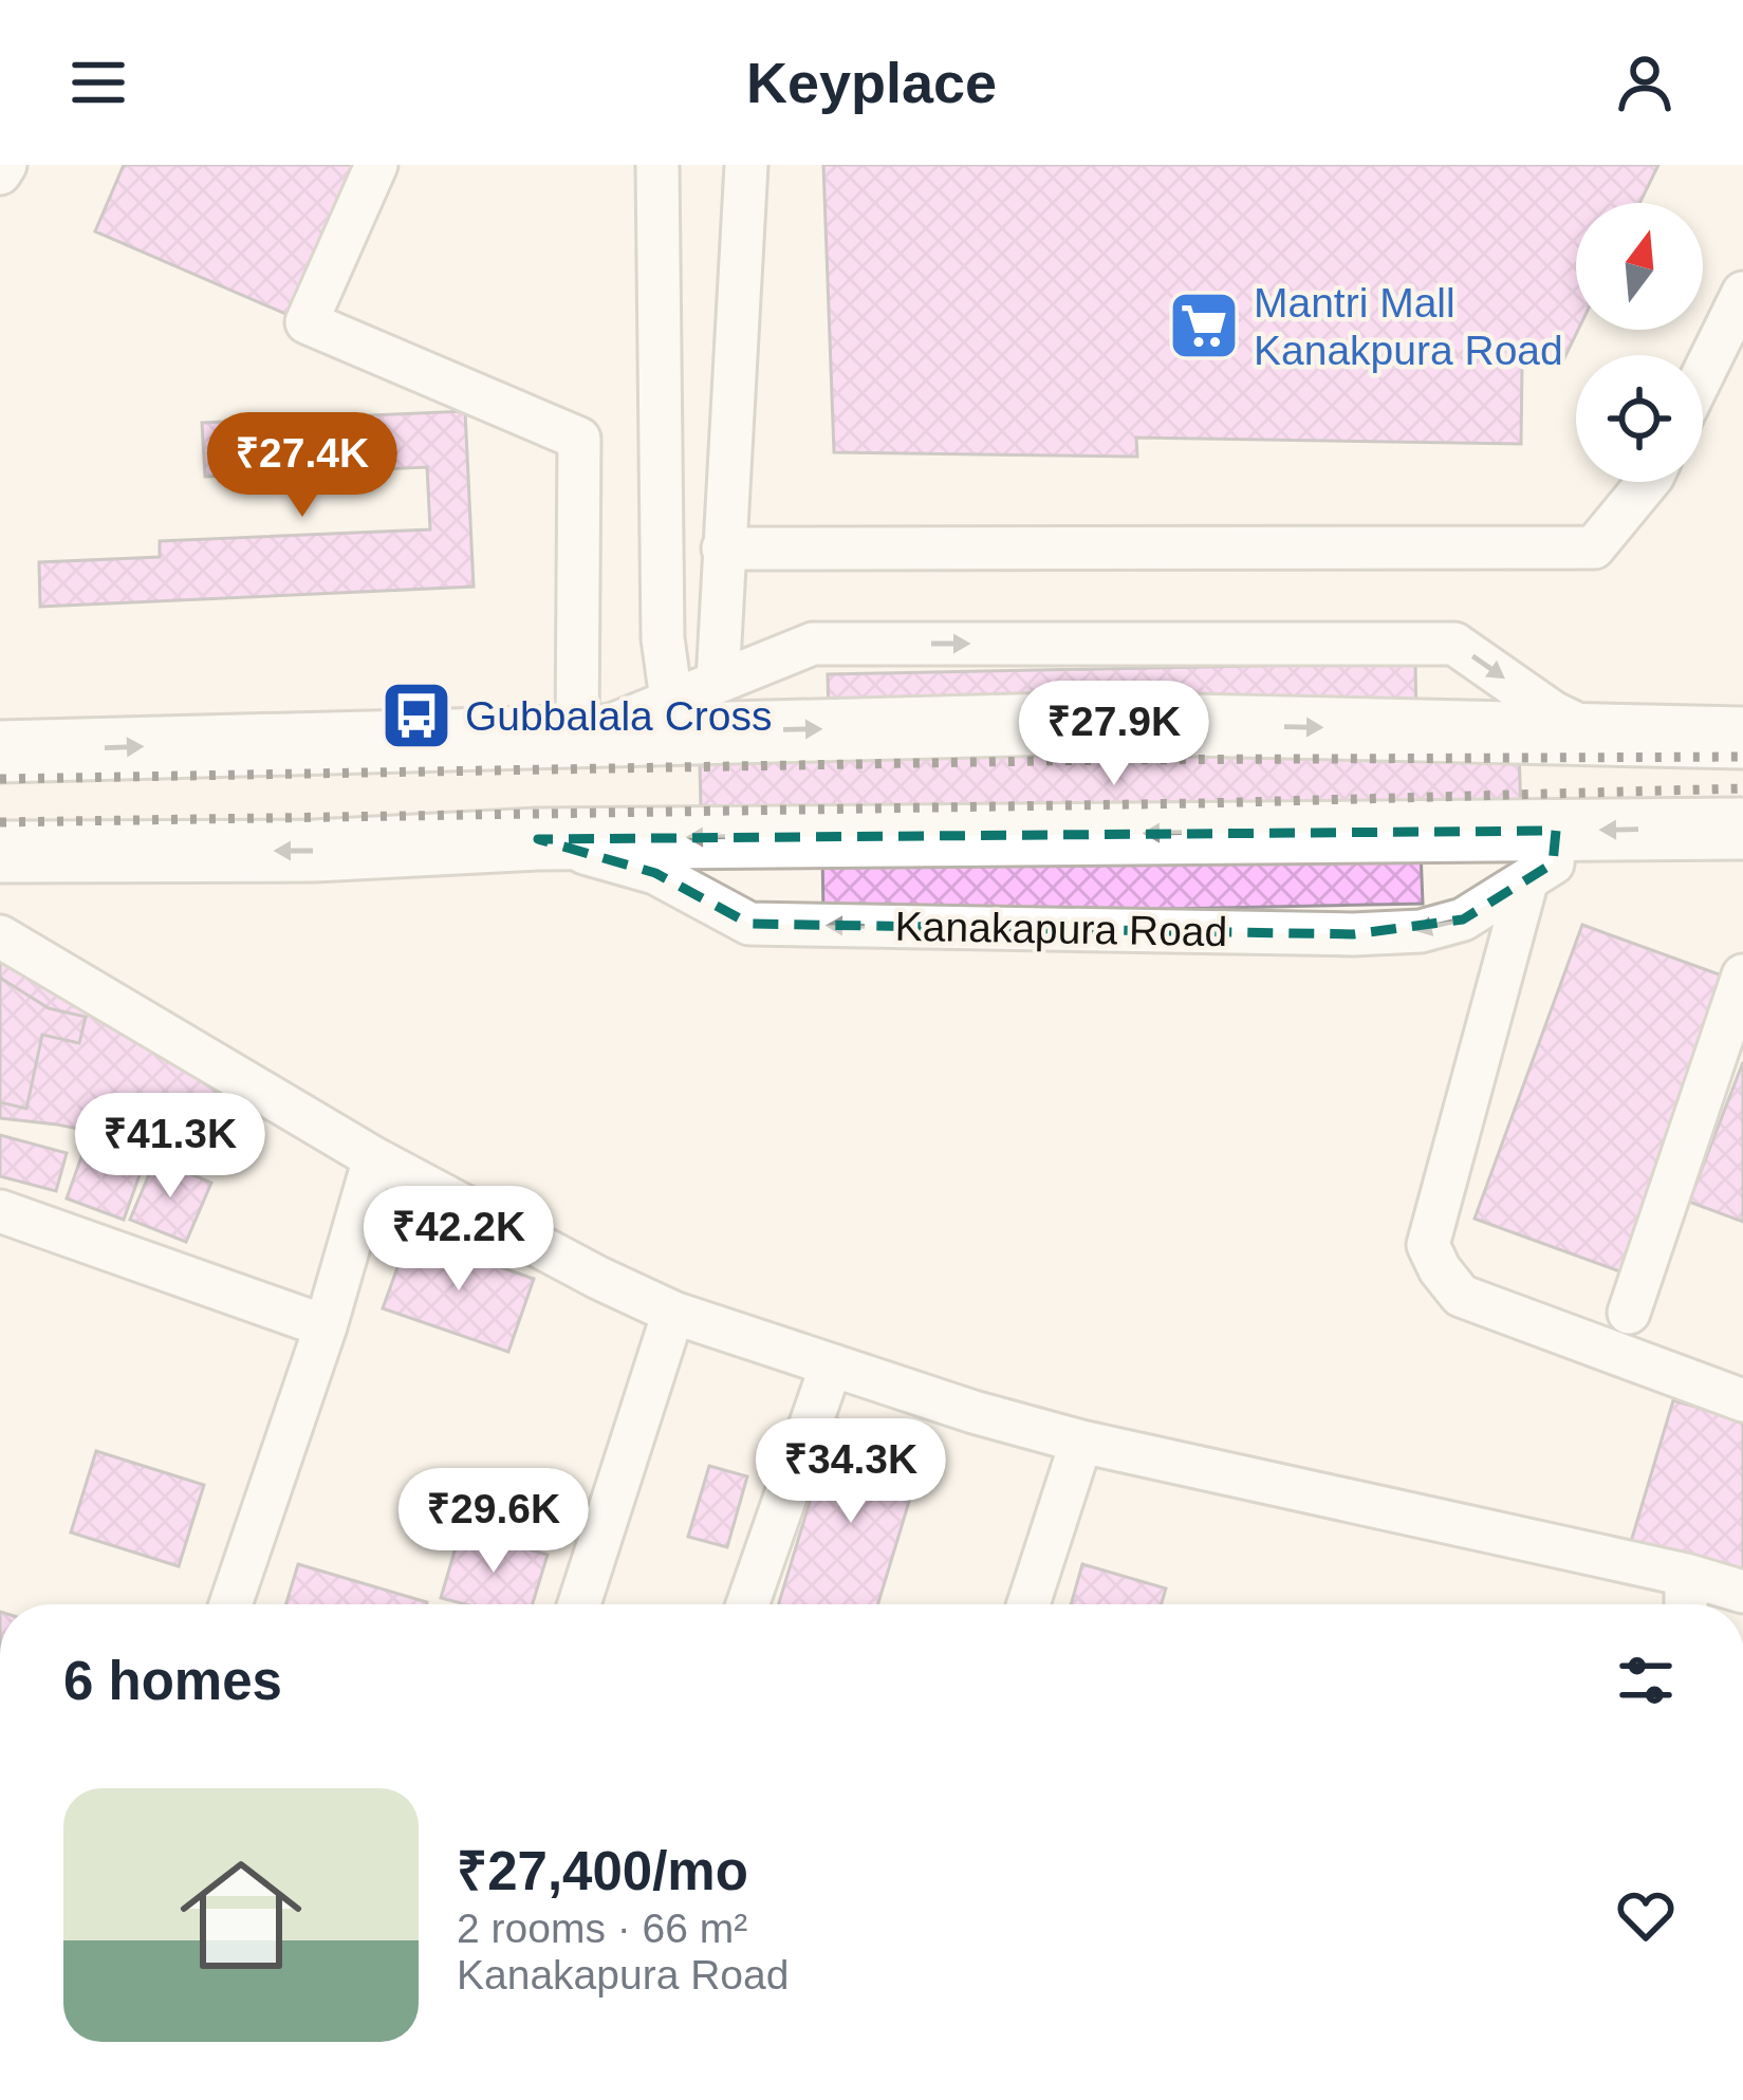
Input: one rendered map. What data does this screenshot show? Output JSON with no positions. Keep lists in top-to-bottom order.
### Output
{
  "streets": {
    "highway": ["Kanakapura Road"]
  },
  "places": {
    "supermarket": ["Mantri Mall Kanakpura Road"],
    "bus stop": ["Gubbalala Cross"]
  },
  "north": "top",
  "page": {
    "header": "Keyplace",
    "price": [
      "₹27.4K",
      "₹27.9K",
      "₹41.3K",
      "₹42.2K",
      "₹34.3K",
      "₹29.6K"
    ],
    "heading": "6 homes",
    "list": [
      {
        "name": "₹27,400/mo",
        "note": "2 rooms · 66 m² · Kanakapura Road"
      }
    ]
  }
}
